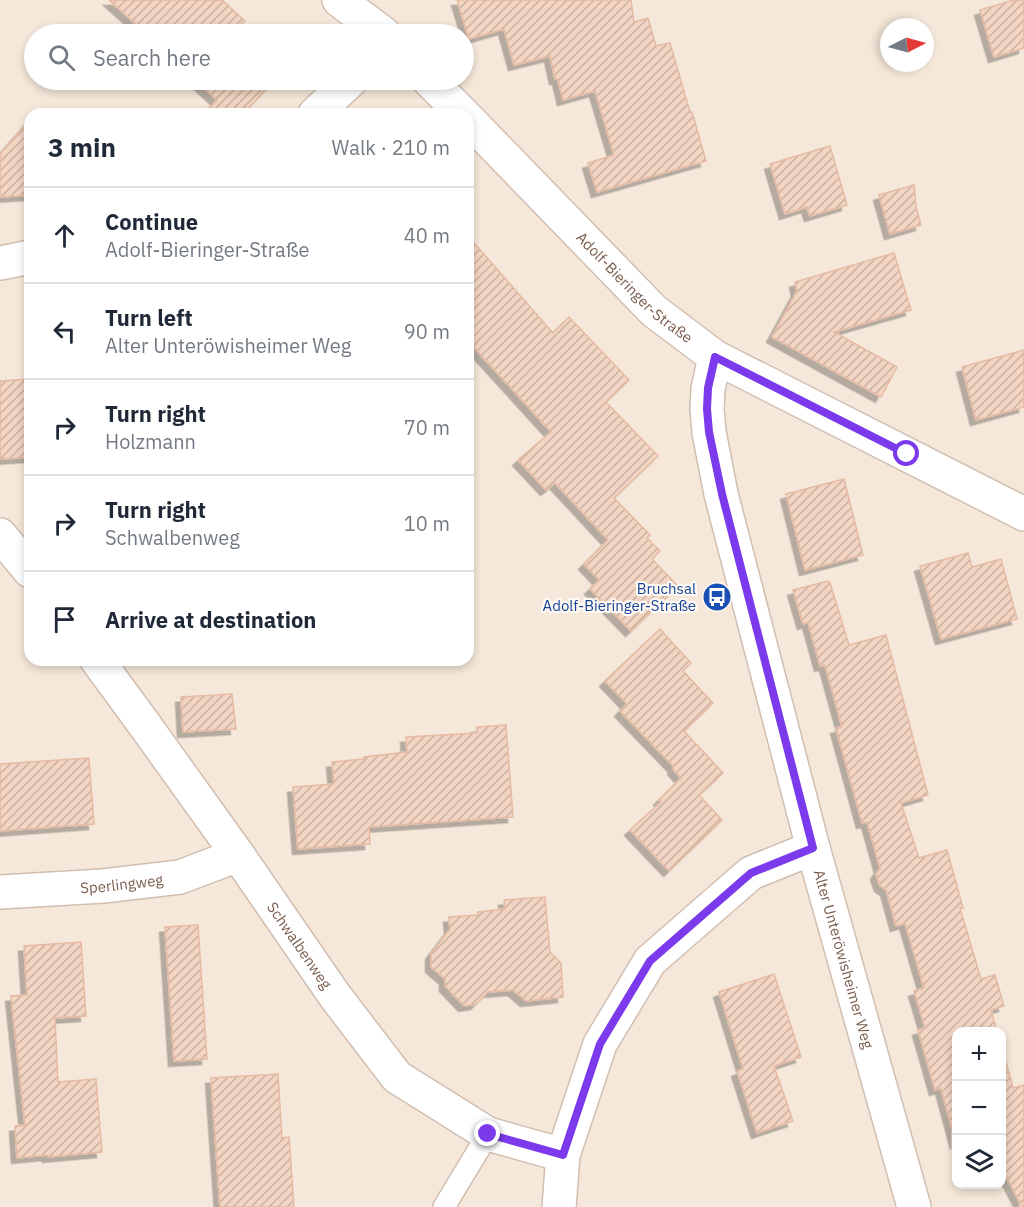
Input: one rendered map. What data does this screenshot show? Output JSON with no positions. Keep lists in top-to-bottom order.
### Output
{
  "streets": {
    "street": [
      "Adolf-Bieringer-Straße",
      "Sperlingweg",
      "Schwalbenweg",
      "Alter Unteröwisheimer Weg"
    ]
  },
  "crossings": [
    ["Adolf-Bieringer-Straße", "Alter Unteröwisheimer Weg"],
    ["Sperlingweg", "Schwalbenweg"]
  ],
  "places": {
    "bus stop": ["Bruchsal Adolf-Bieringer-Straße"]
  },
  "north": "right",
  "page": {
    "search": "Search here",
    "heading": ["3 min", "Walk · 210 m"],
    "list": [
      ["Continue", "Adolf-Bieringer-Straße", "40 m"],
      ["Turn left", "Alter Unteröwisheimer Weg", "90 m"],
      ["Turn right", "Holzmann", "70 m"],
      ["Turn right", "Schwalbenweg", "10 m"],
      "Arrive at destination"
    ],
    "map_buttons": ["+", "−"]
  }
}
